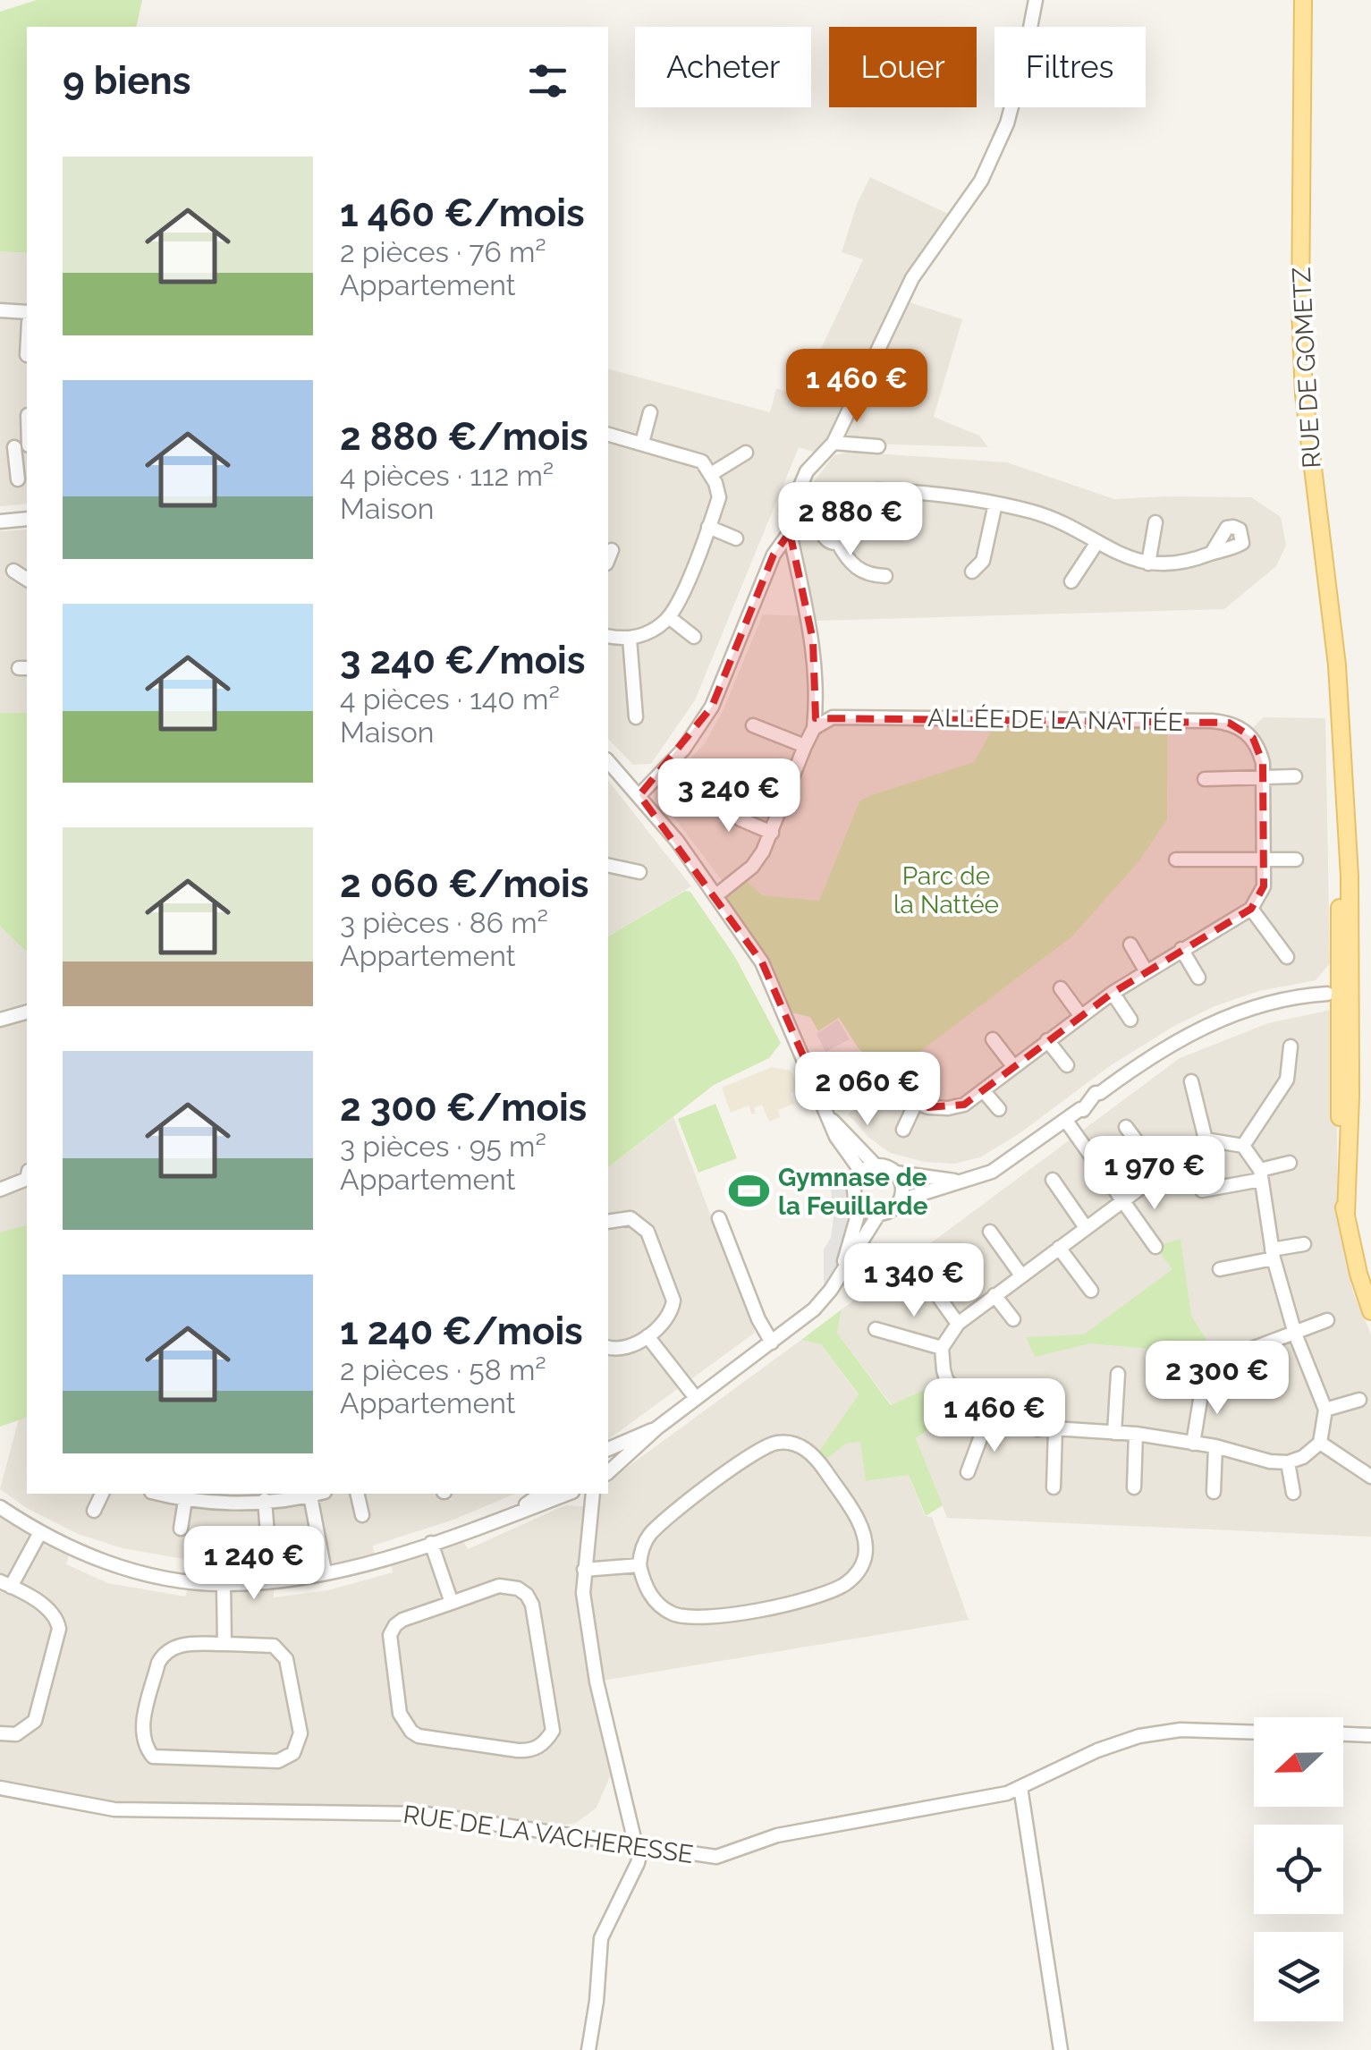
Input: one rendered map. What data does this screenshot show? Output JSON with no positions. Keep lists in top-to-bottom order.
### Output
{
  "streets": {
    "main road": ["RUE DE GOMETZ"],
    "street": ["ALLÉE DE LA NATTÉE", "RUE DE LA VACHERESSE"]
  },
  "parks": ["Parc de la Nattée"],
  "places": {
    "sports": ["Gymnase de la Feuillarde"]
  },
  "north": "left",
  "page": {
    "chip": ["Acheter", "Louer", "Filtres"],
    "heading": "9 biens",
    "list": [
      {
        "name": "1 460 €/mois",
        "note": "2 pièces · 76 m² · Appartement"
      },
      {
        "name": "2 880 €/mois",
        "note": "4 pièces · 112 m² · Maison"
      },
      {
        "name": "3 240 €/mois",
        "note": "4 pièces · 140 m² · Maison"
      },
      {
        "name": "2 060 €/mois",
        "note": "3 pièces · 86 m² · Appartement"
      },
      {
        "name": "2 300 €/mois",
        "note": "3 pièces · 95 m² · Appartement"
      },
      {
        "name": "1 240 €/mois",
        "note": "2 pièces · 58 m² · Appartement"
      }
    ],
    "price": [
      "1 460 €",
      "2 880 €",
      "3 240 €",
      "2 060 €",
      "1 970 €",
      "1 340 €",
      "2 300 €",
      "1 460 €",
      "1 240 €"
    ]
  }
}
